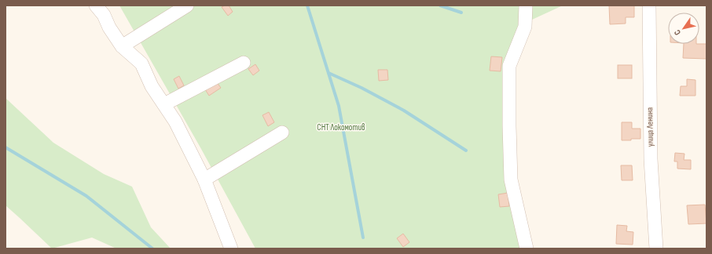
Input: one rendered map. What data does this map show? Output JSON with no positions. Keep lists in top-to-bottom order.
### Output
{
  "streets": {
    "street": ["улица Ленина"]
  },
  "parks": ["СНТ Локомотив"],
  "north": "bottom left"
}
